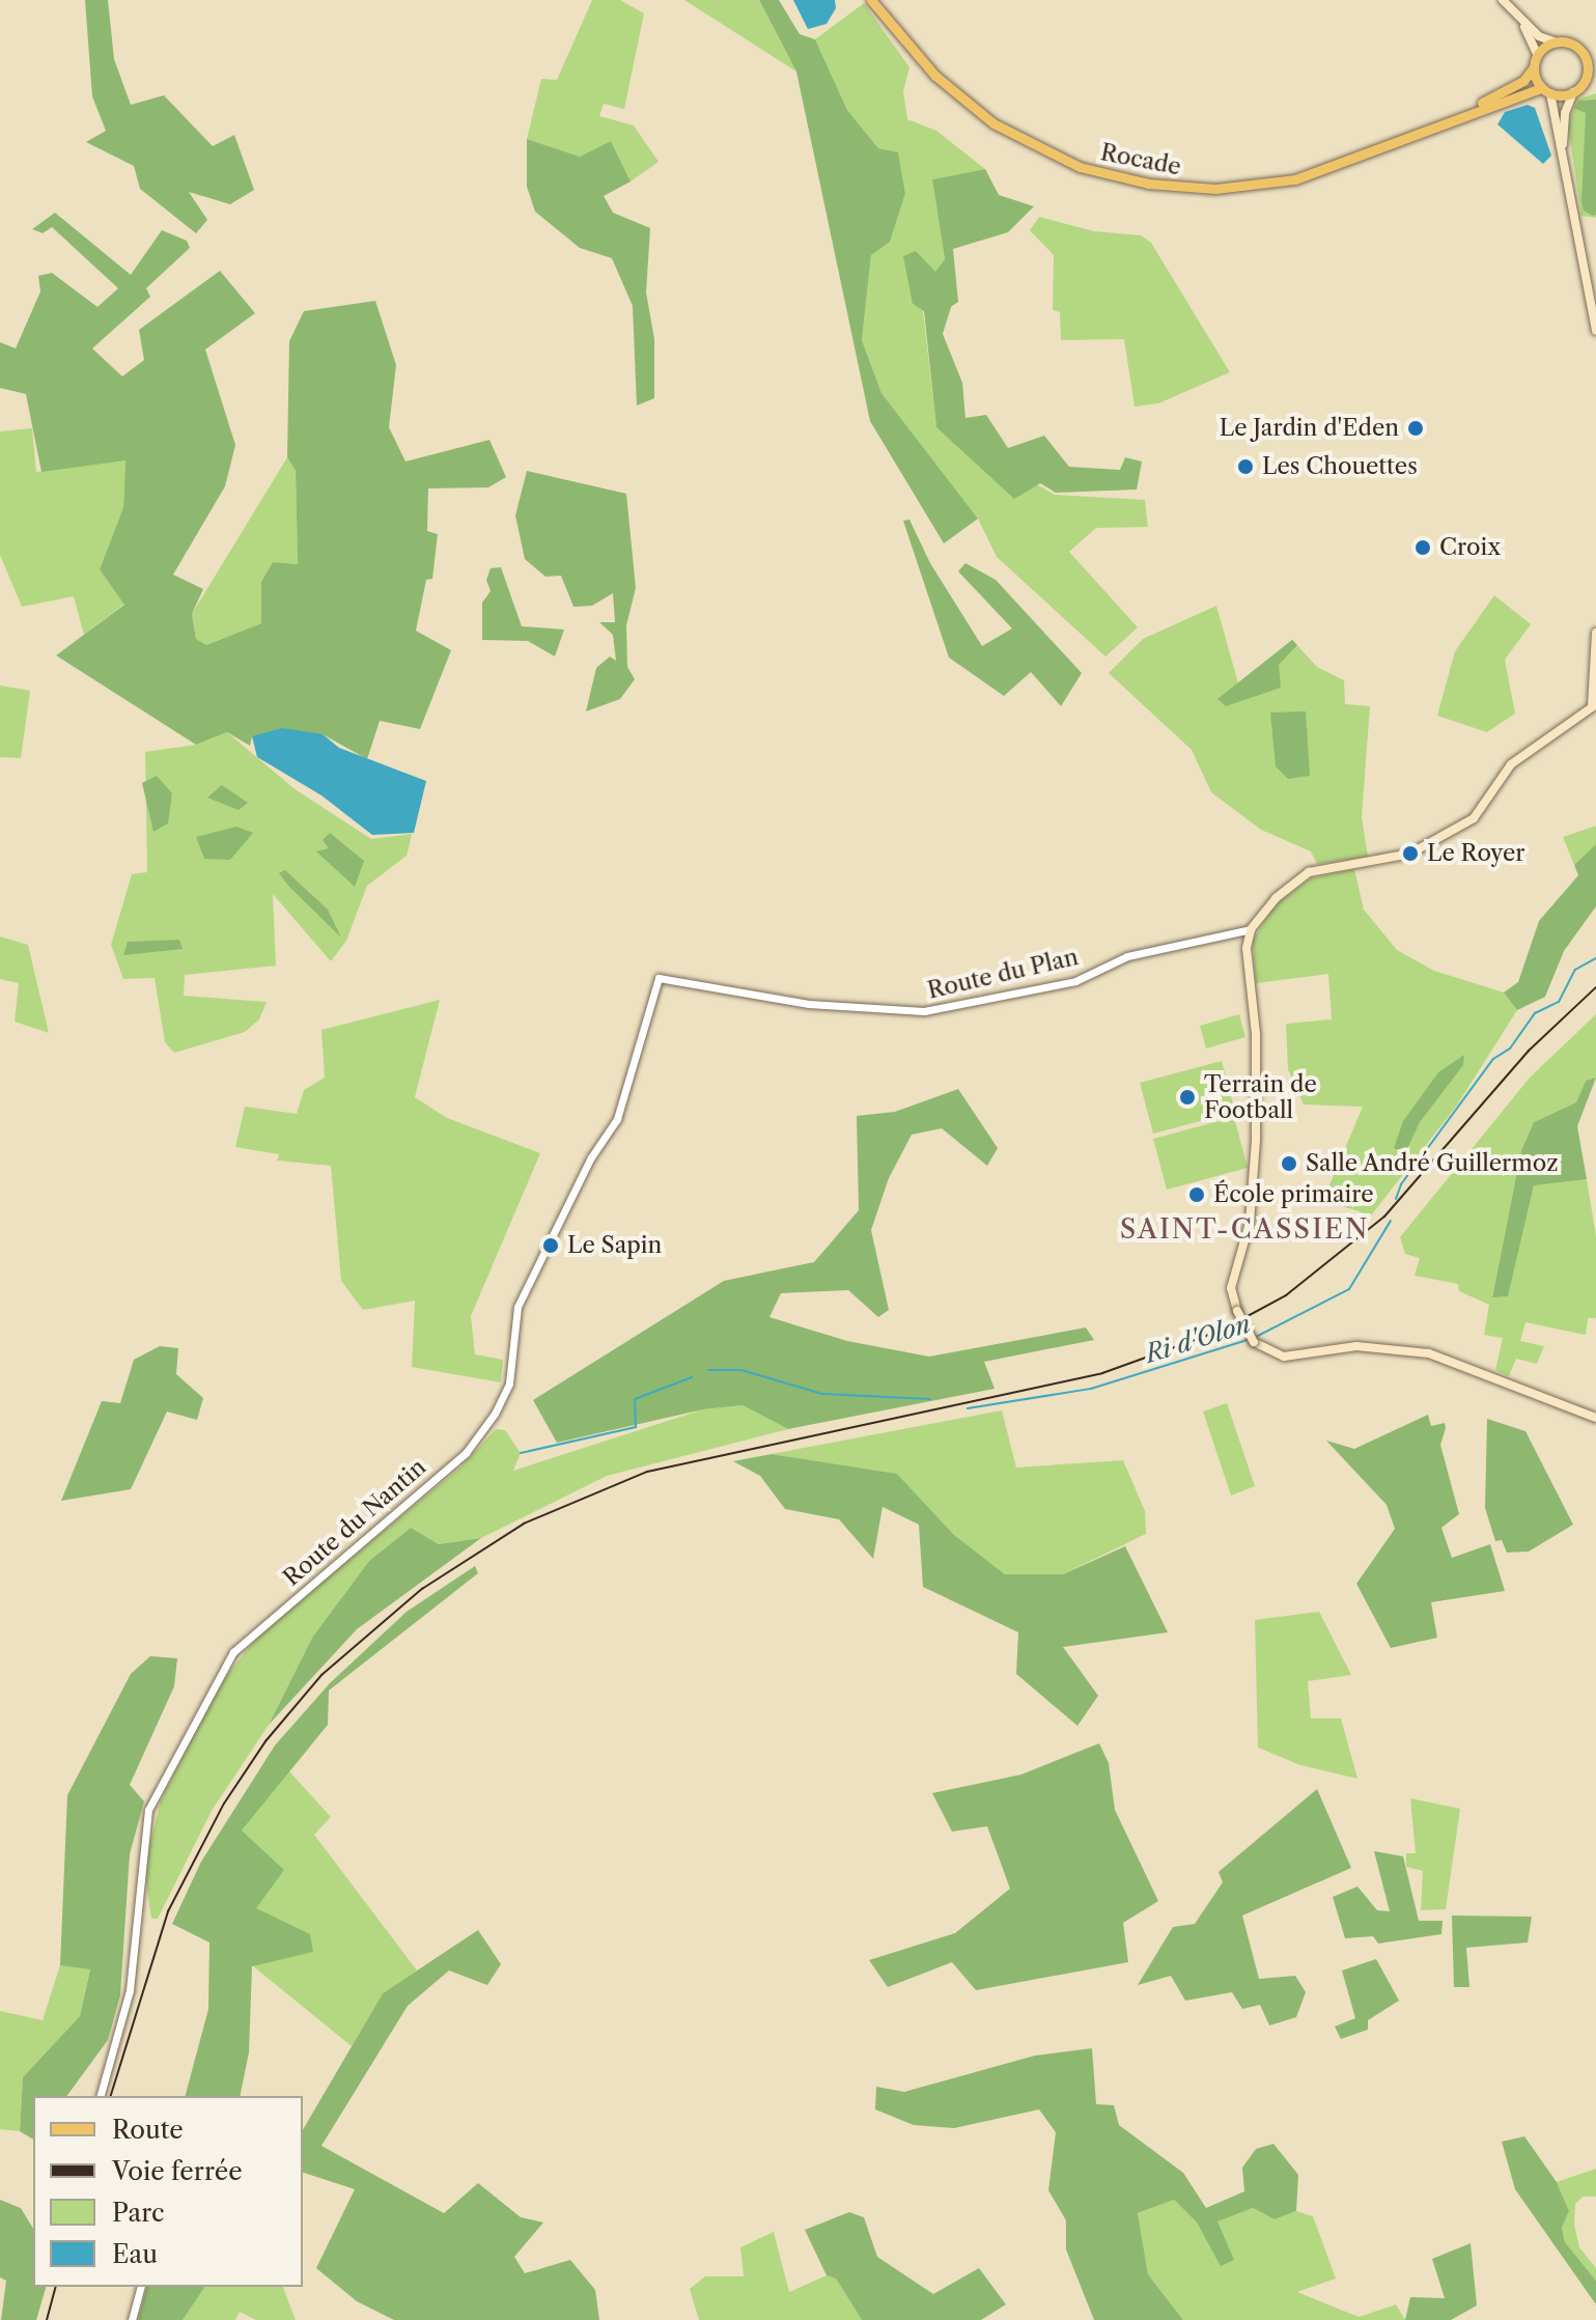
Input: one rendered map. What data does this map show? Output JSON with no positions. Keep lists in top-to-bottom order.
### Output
{
  "streets": {
    "main road": ["Rocade"],
    "street": ["Route du Plan", "Route du Nantin"]
  },
  "crossings": [
    ["Route du Plan", "Route du Nantin"]
  ],
  "districts": ["SAINT-CASSIEN"],
  "water": ["Ri d'Olon"],
  "places": [
    "Le Jardin d'Eden",
    "Les Chouettes",
    "Croix",
    "Le Royer",
    "Terrain de Football",
    "Salle André Guillermoz",
    "École primaire",
    "Le Sapin"
  ],
  "legend": [
    "Route",
    "Voie ferrée",
    "Parc",
    "Eau"
  ]
}
